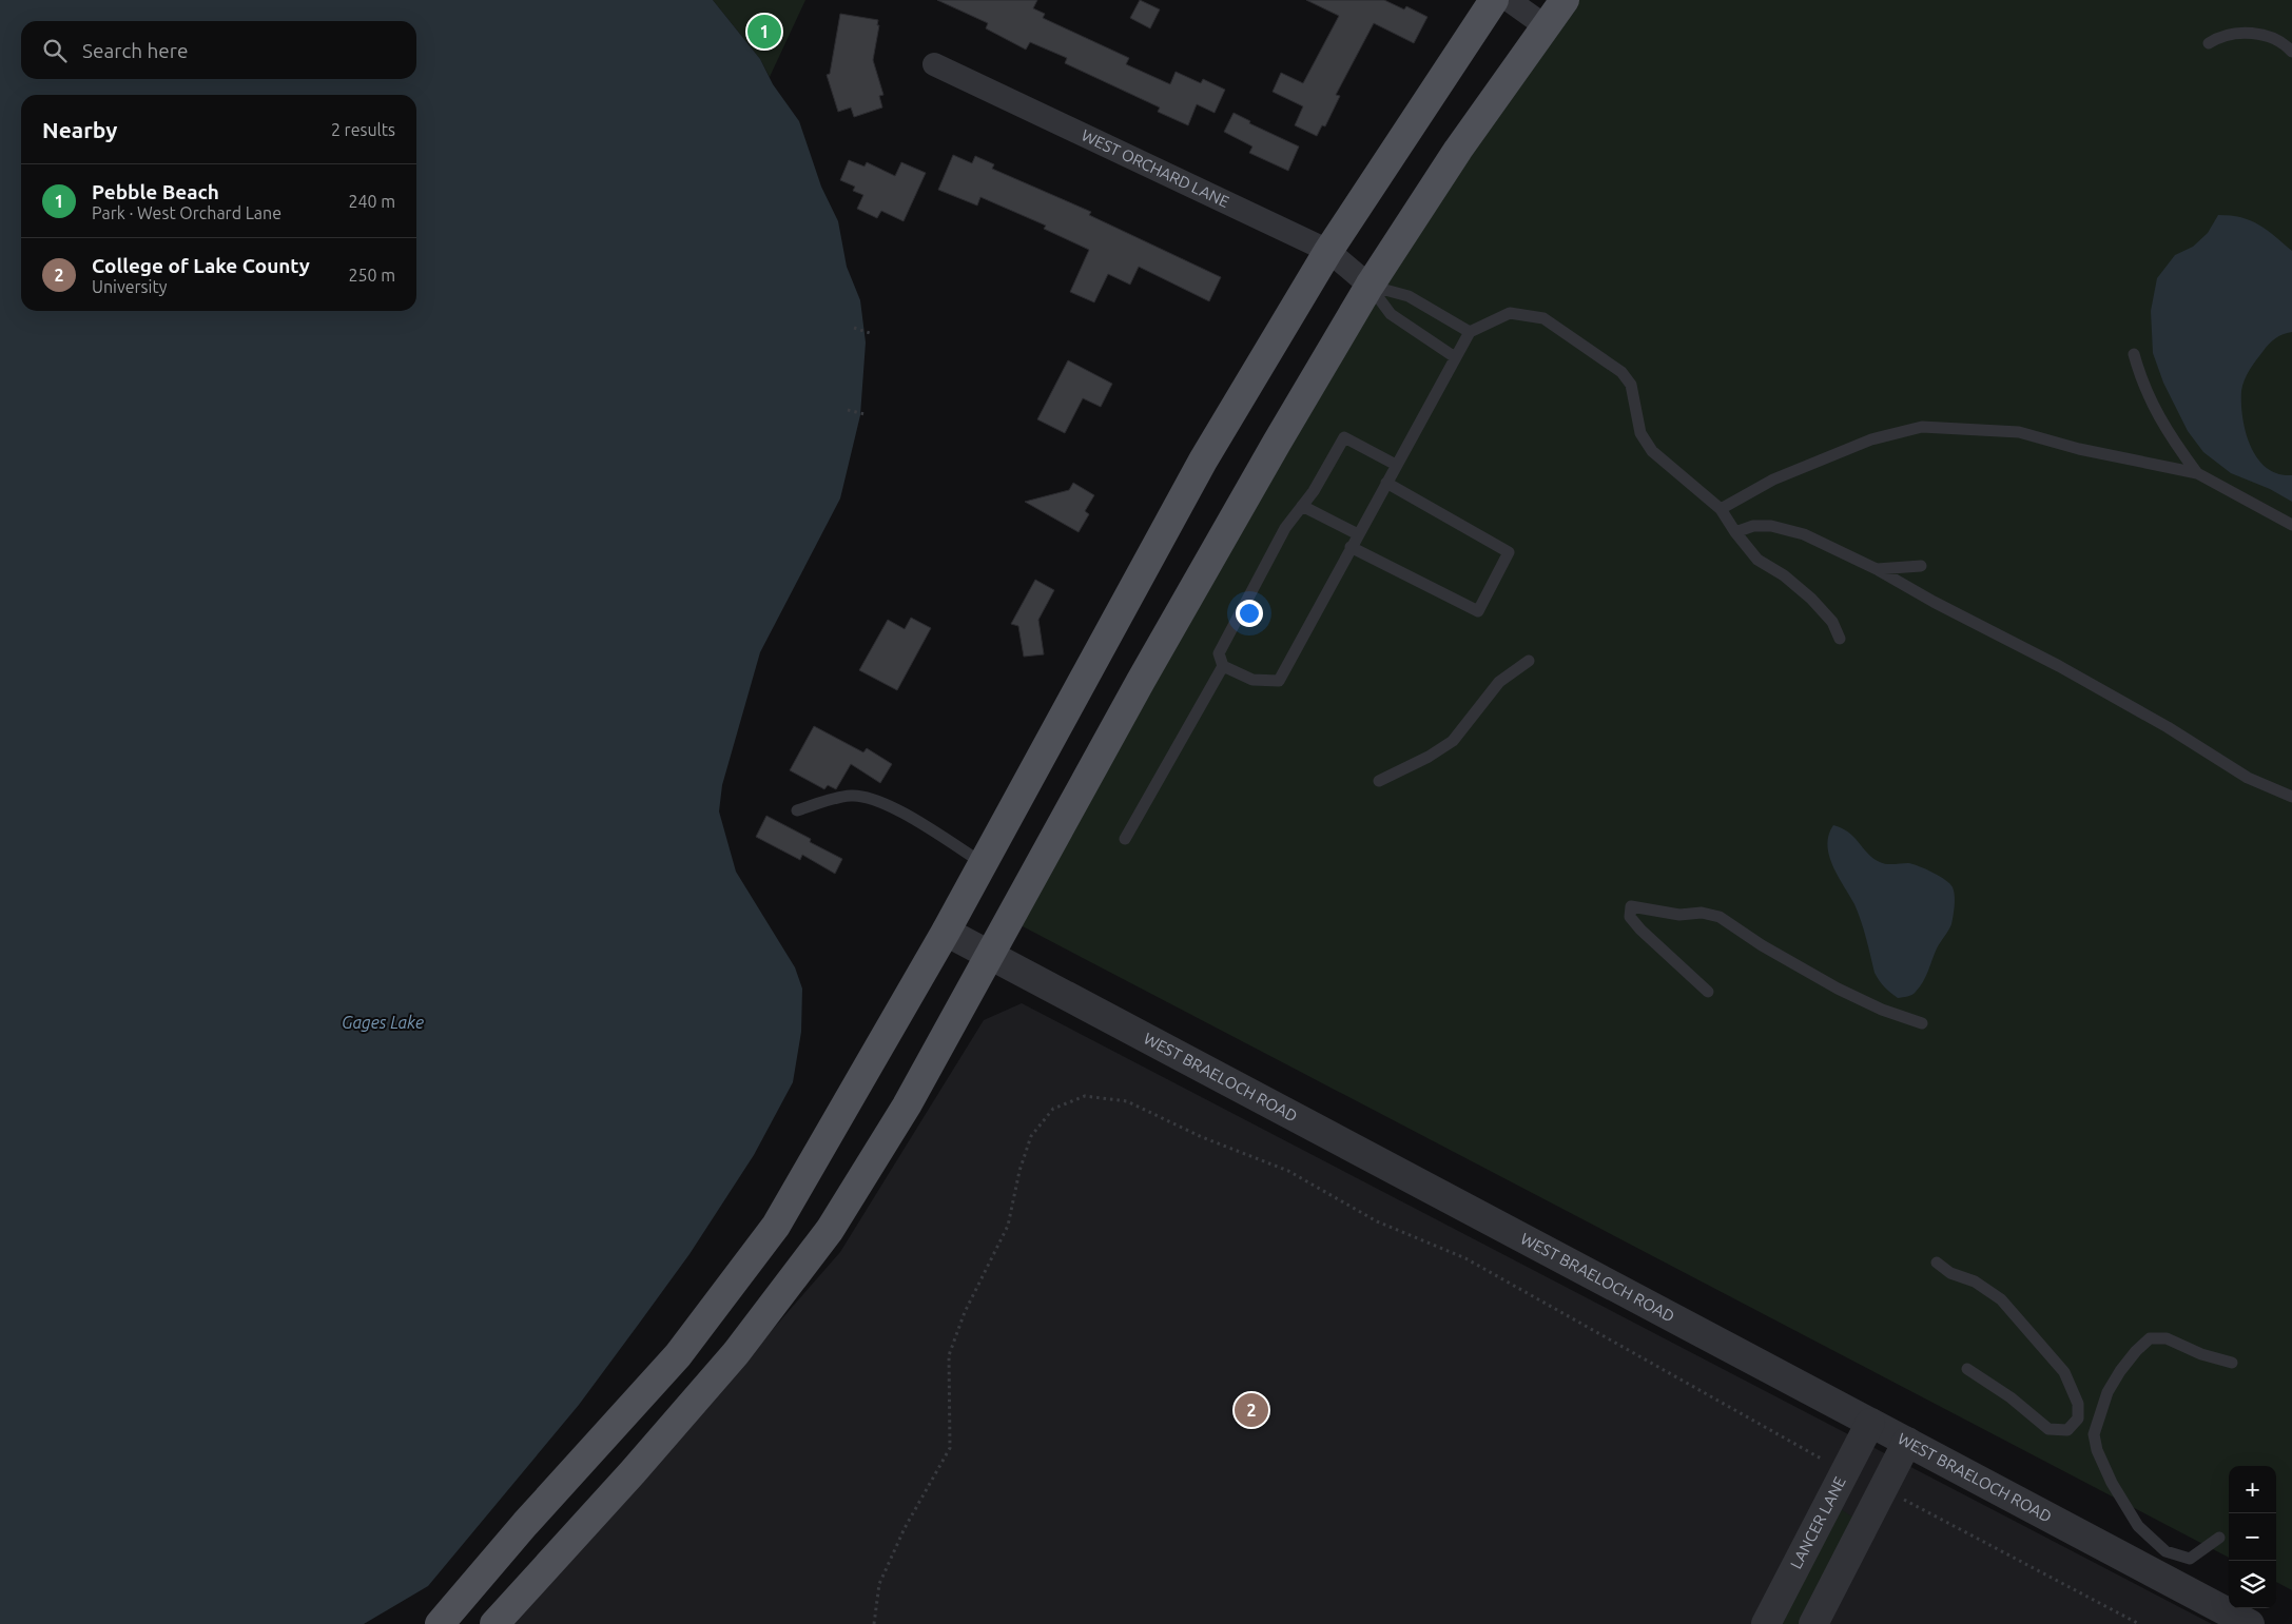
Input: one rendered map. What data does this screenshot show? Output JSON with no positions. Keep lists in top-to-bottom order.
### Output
{
  "streets": {
    "street": ["WEST ORCHARD LANE", "WEST BRAELOCH ROAD", "LANCER LANE"]
  },
  "crossings": [
    ["WEST BRAELOCH ROAD", "LANCER LANE"]
  ],
  "water": ["Gages Lake"],
  "page": {
    "pins": ["1", "2"],
    "search": "Search here",
    "heading": ["Nearby", "2 results"],
    "list": [
      {
        "mark": "1",
        "name": "Pebble Beach",
        "note": "Park · West Orchard Lane",
        "value": "240 m"
      },
      {
        "mark": "2",
        "name": "College of Lake County",
        "note": "University",
        "value": "250 m"
      }
    ],
    "map_buttons": ["+", "−"]
  }
}
